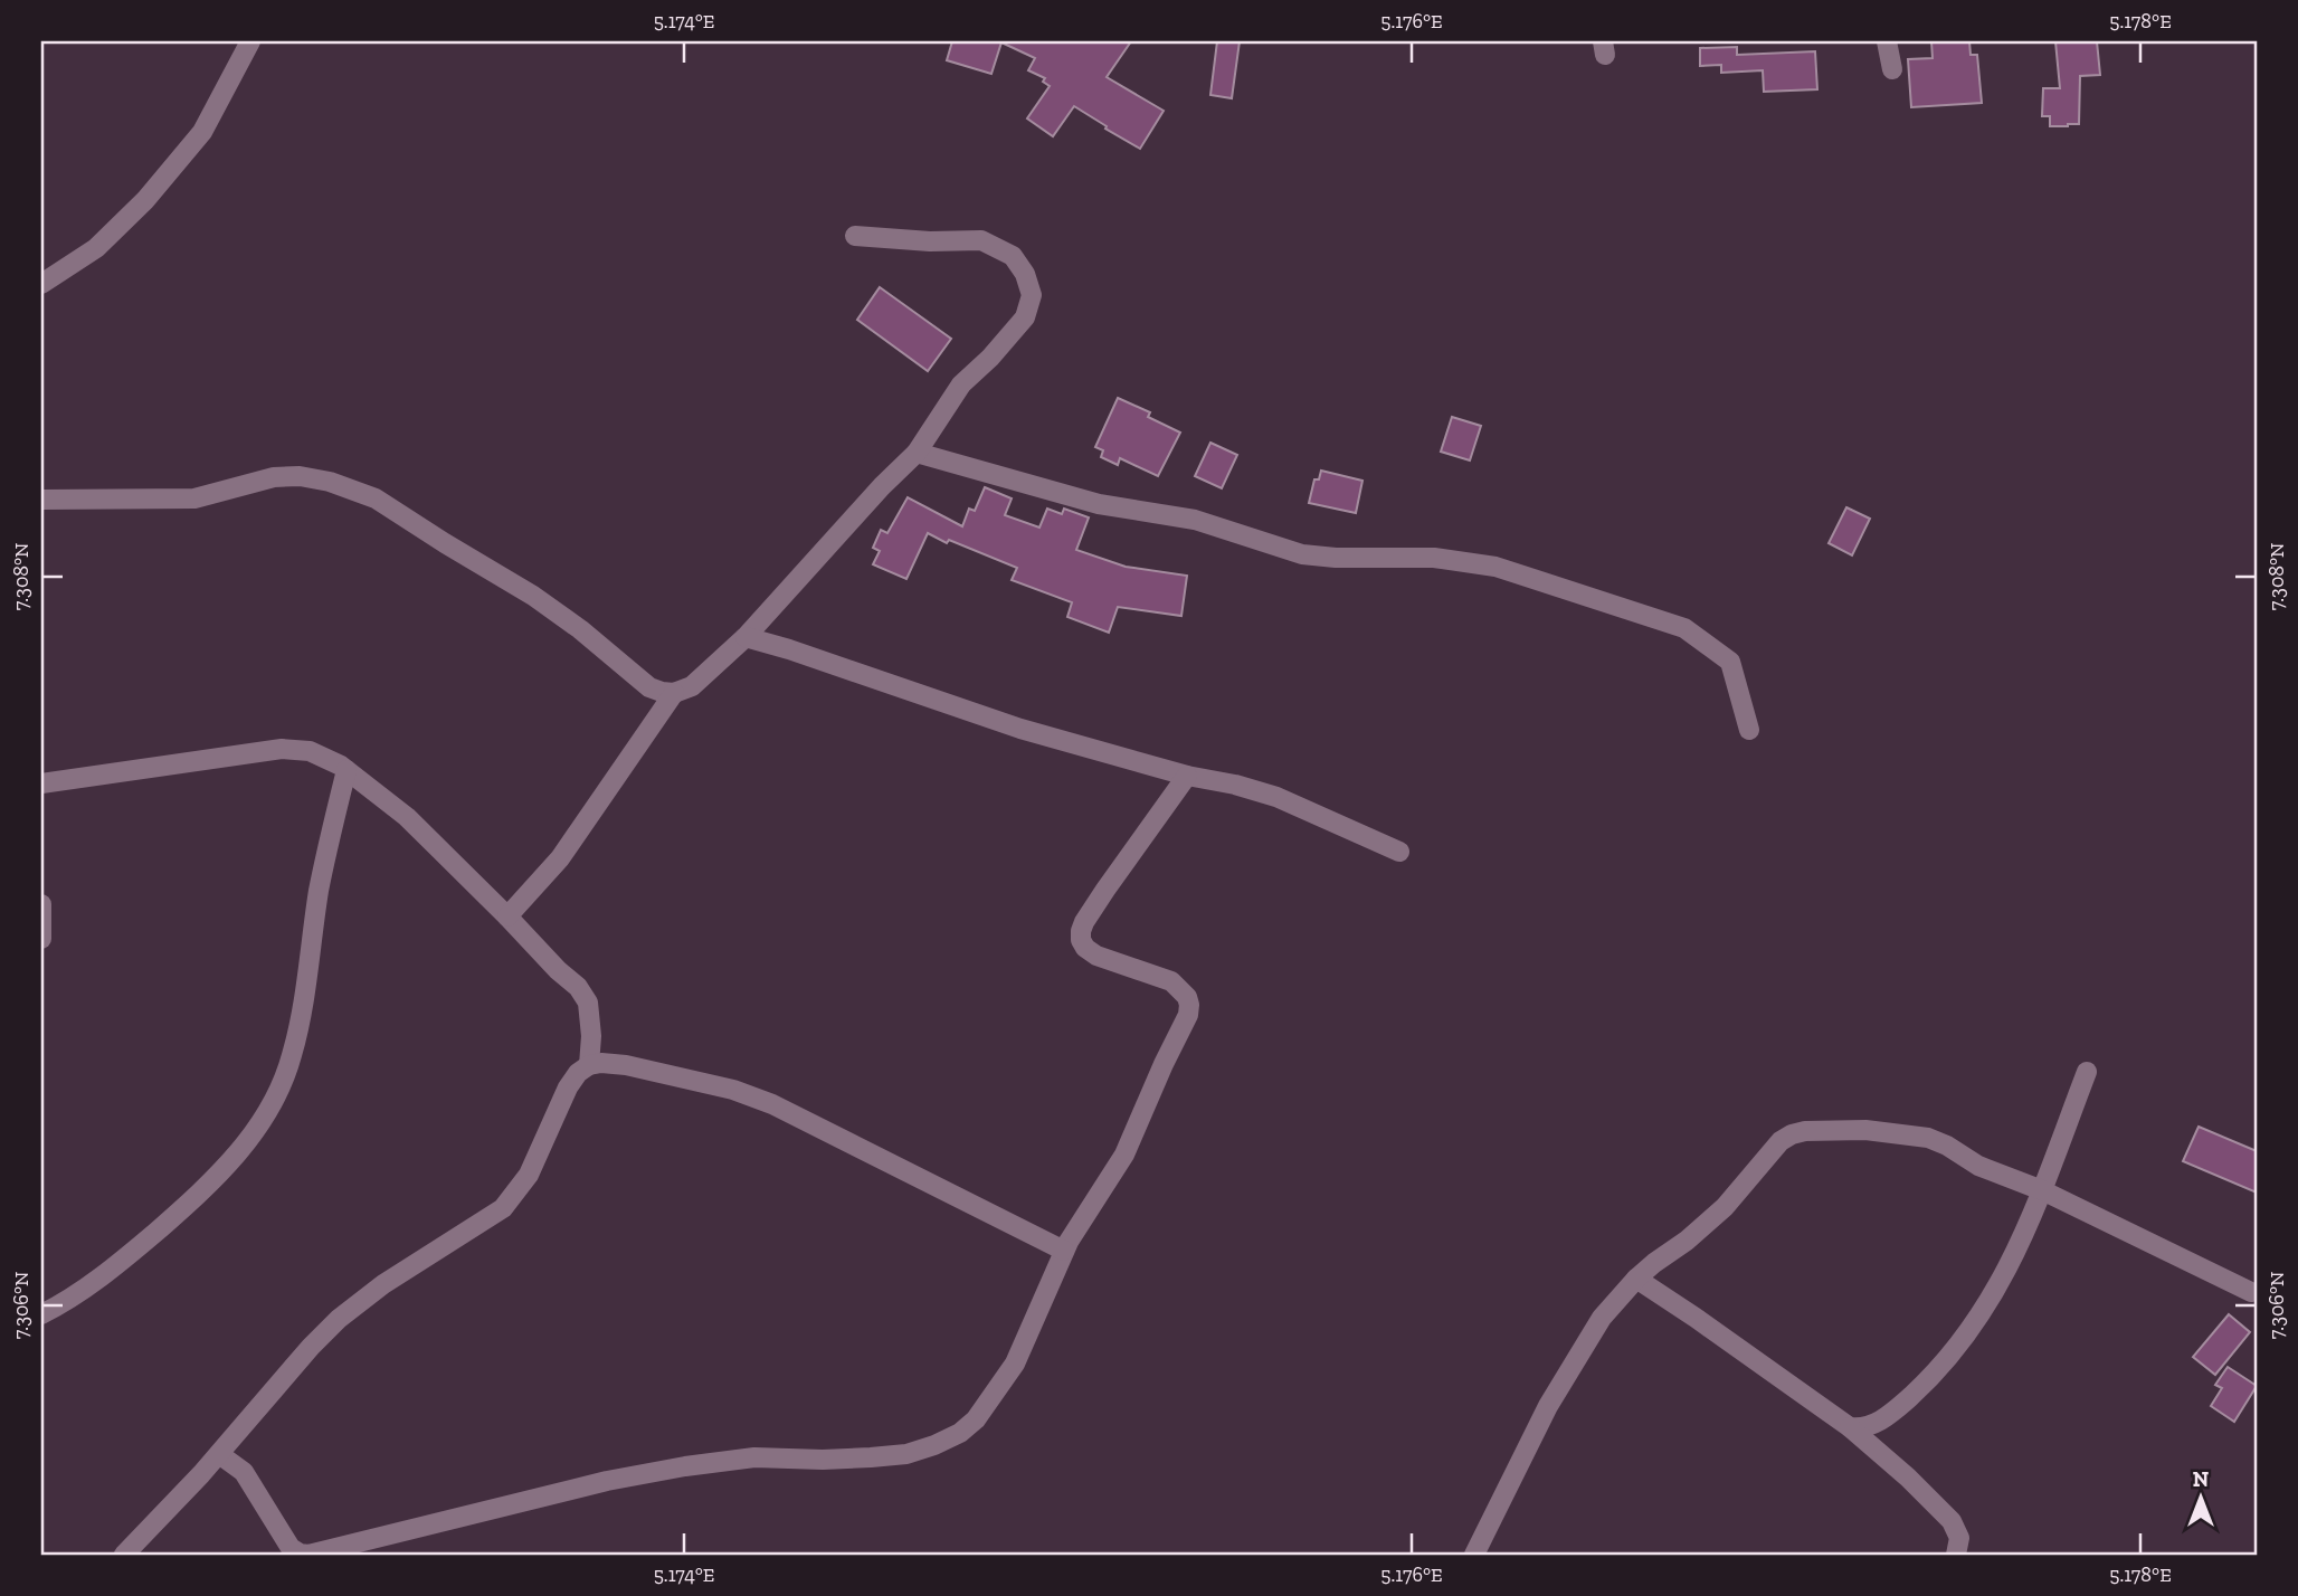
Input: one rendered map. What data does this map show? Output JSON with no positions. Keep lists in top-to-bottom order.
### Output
{
  "north": "top",
  "coordinates": [
    "5.174°E",
    "5.176°E",
    "5.178°E",
    "7.308°N",
    "7.306°N"
  ]
}
